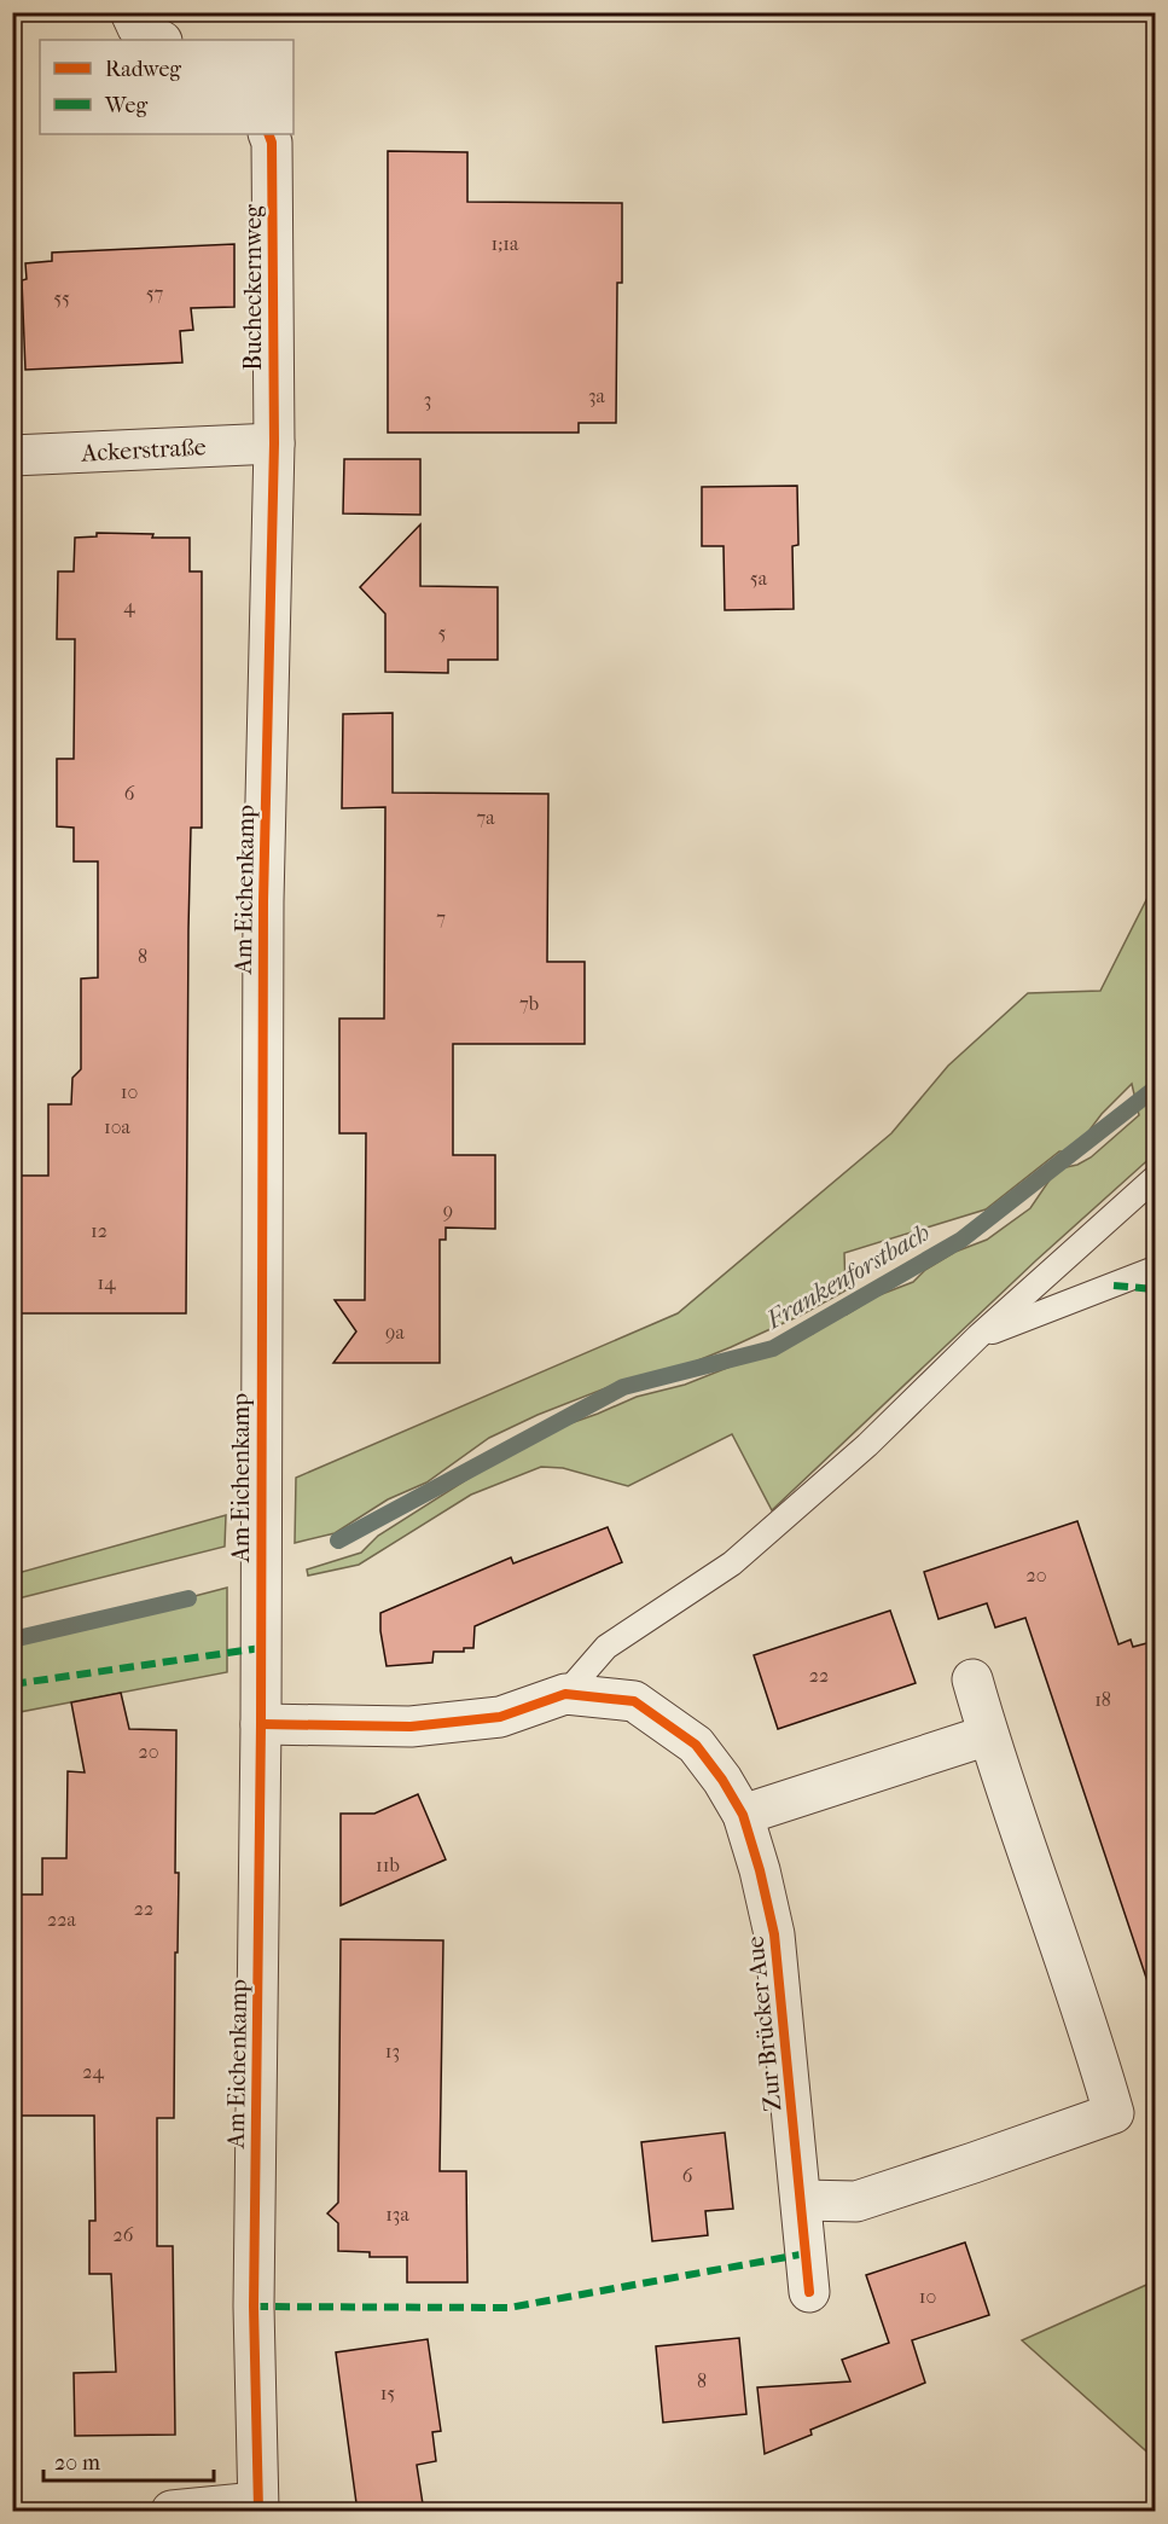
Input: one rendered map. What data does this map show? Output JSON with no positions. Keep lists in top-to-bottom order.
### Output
{
  "streets": {
    "street": [
      "Bucheckernweg",
      "Ackerstraße",
      "Am Eichenkamp",
      "Zur Brücker Aue"
    ]
  },
  "crossings": [
    ["Bucheckernweg", "Ackerstraße"],
    ["Bucheckernweg", "Am Eichenkamp"],
    ["Ackerstraße", "Am Eichenkamp"],
    ["Am Eichenkamp", "Zur Brücker Aue"]
  ],
  "water": ["Frankenforstbach"],
  "house_numbers": [
    "1;1a",
    "57",
    "55",
    "3a",
    "3",
    "5a",
    "4",
    "5",
    "6",
    "7a",
    "7",
    "8",
    "7b",
    "10",
    "10a",
    "9",
    "12",
    "14",
    "9a",
    "20",
    "22",
    "18",
    "20",
    "11b",
    "22",
    "22a",
    "13",
    "24",
    "6",
    "13a",
    "26",
    "10",
    "8",
    "15"
  ],
  "legend": ["Radweg", "Weg"],
  "scale_bar": "20 m"
}
